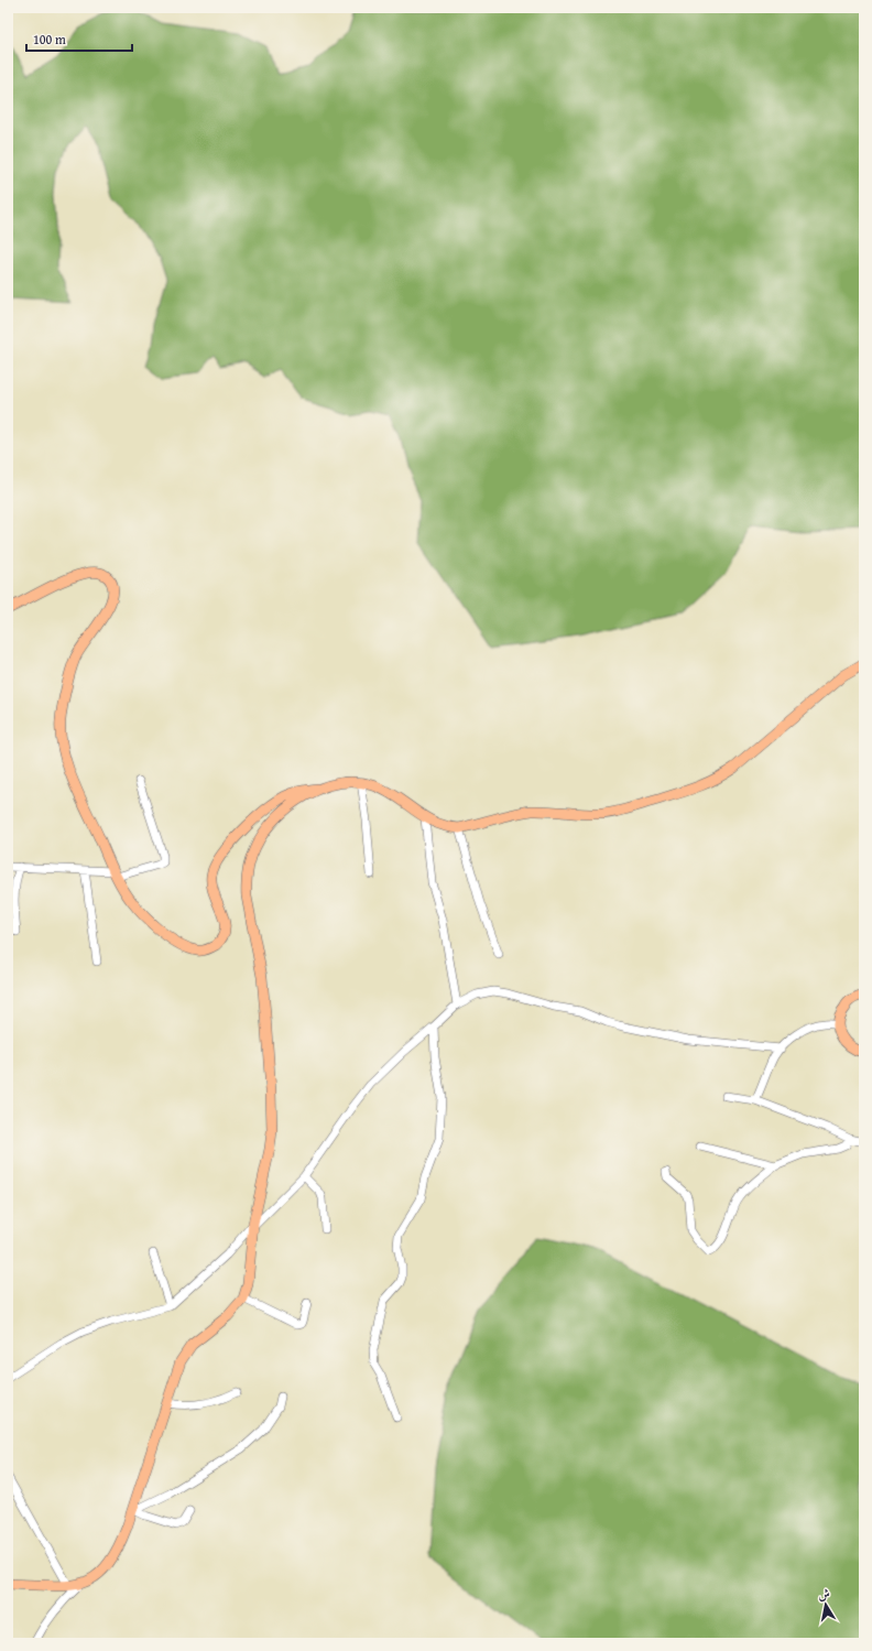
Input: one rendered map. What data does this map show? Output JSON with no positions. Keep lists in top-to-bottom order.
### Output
{
  "scale_bar": "100 m",
  "north": "top"
}
